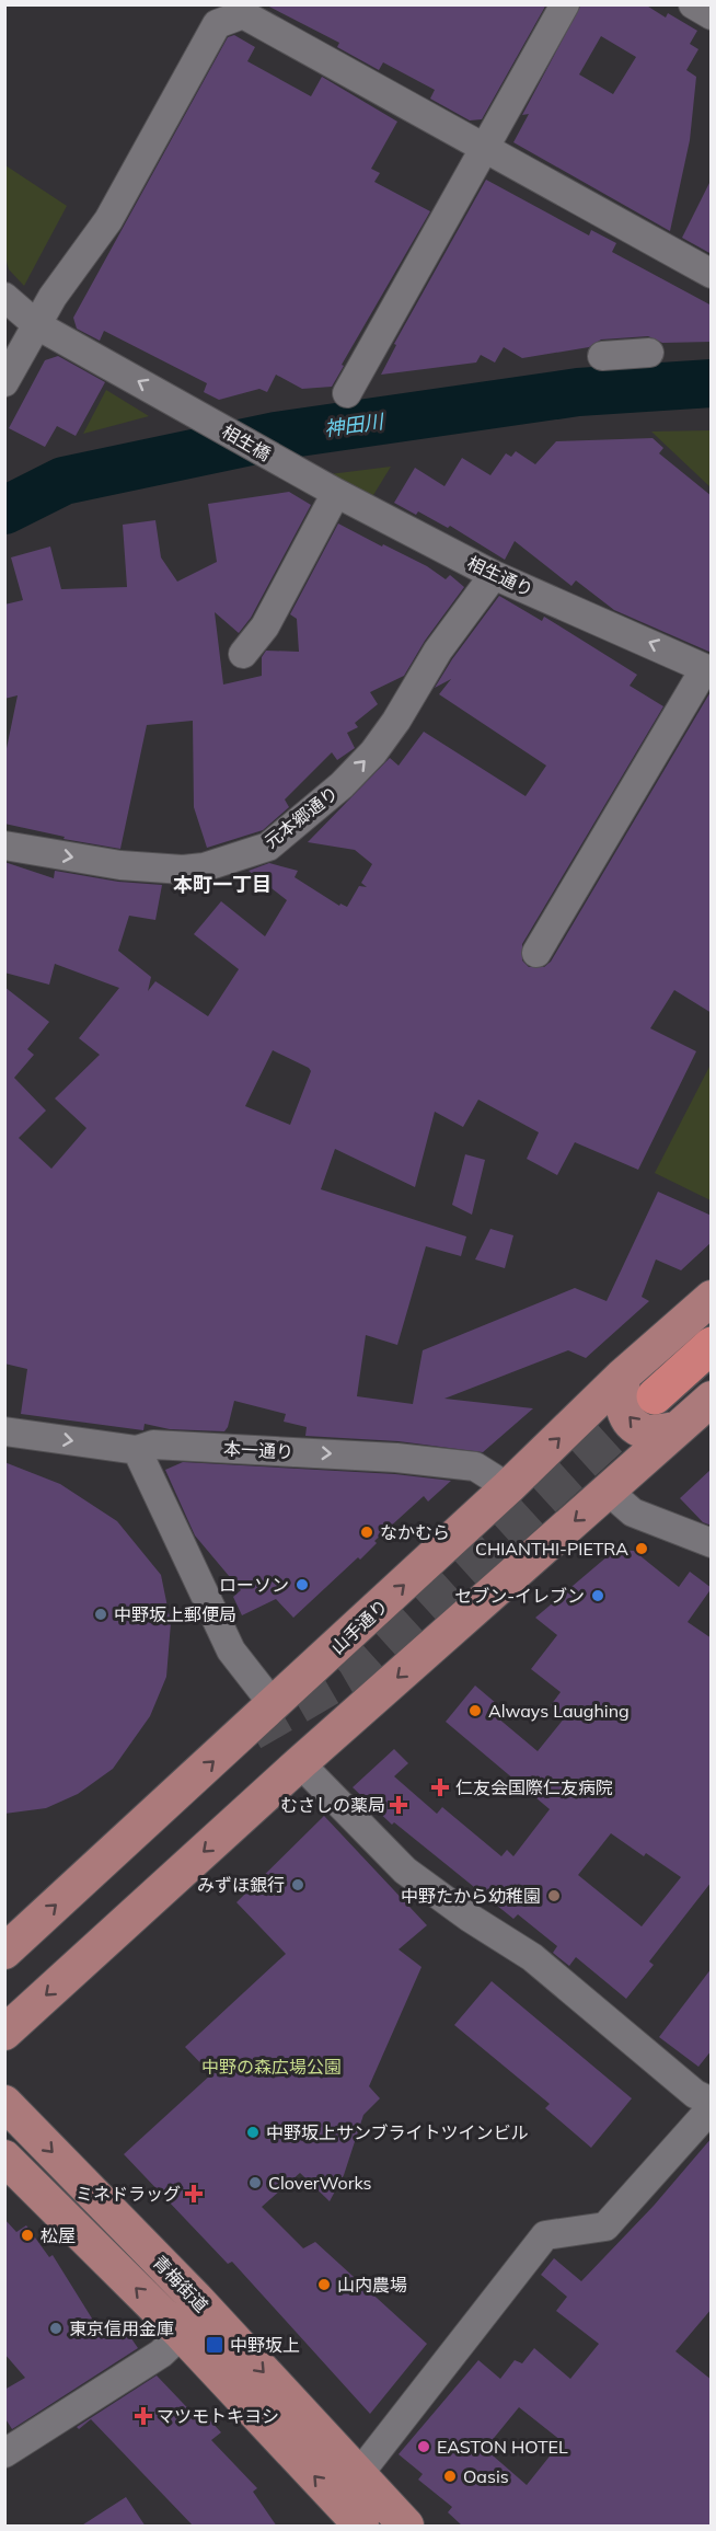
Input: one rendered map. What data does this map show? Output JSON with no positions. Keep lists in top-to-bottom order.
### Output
{
  "streets": {
    "main road": ["山手通り", "青梅街道"],
    "street": [
      "相生橋",
      "相生通り",
      "元本郷通り",
      "本一通り"
    ]
  },
  "crossings": [
    ["相生橋", "相生通り"],
    ["相生通り", "元本郷通り"],
    ["本一通り", "山手通り"]
  ],
  "one_way": [
    "相生橋",
    "相生通り",
    "元本郷通り",
    "本一通り"
  ],
  "districts": ["本町一丁目"],
  "water": ["神田川"],
  "parks": ["中野の森広場公園"],
  "places": {
    "other": [
      "なかむら",
      "CHIANTHI-PIETRA",
      "ローソン",
      "セブン-イレブン",
      "中野坂上郵便局",
      "Always Laughing",
      "みずほ銀行",
      "中野たから幼稚園",
      "中野坂上サンブライトツインビル",
      "CloverWorks",
      "松屋",
      "山内農場",
      "東京信用金庫",
      "EASTON HOTEL",
      "Oasis"
    ],
    "health": [
      "仁友会国際仁友病院",
      "むさしの薬局",
      "ミネドラッグ",
      "マツモトキヨシ"
    ],
    "transit": ["中野坂上"]
  }
}
